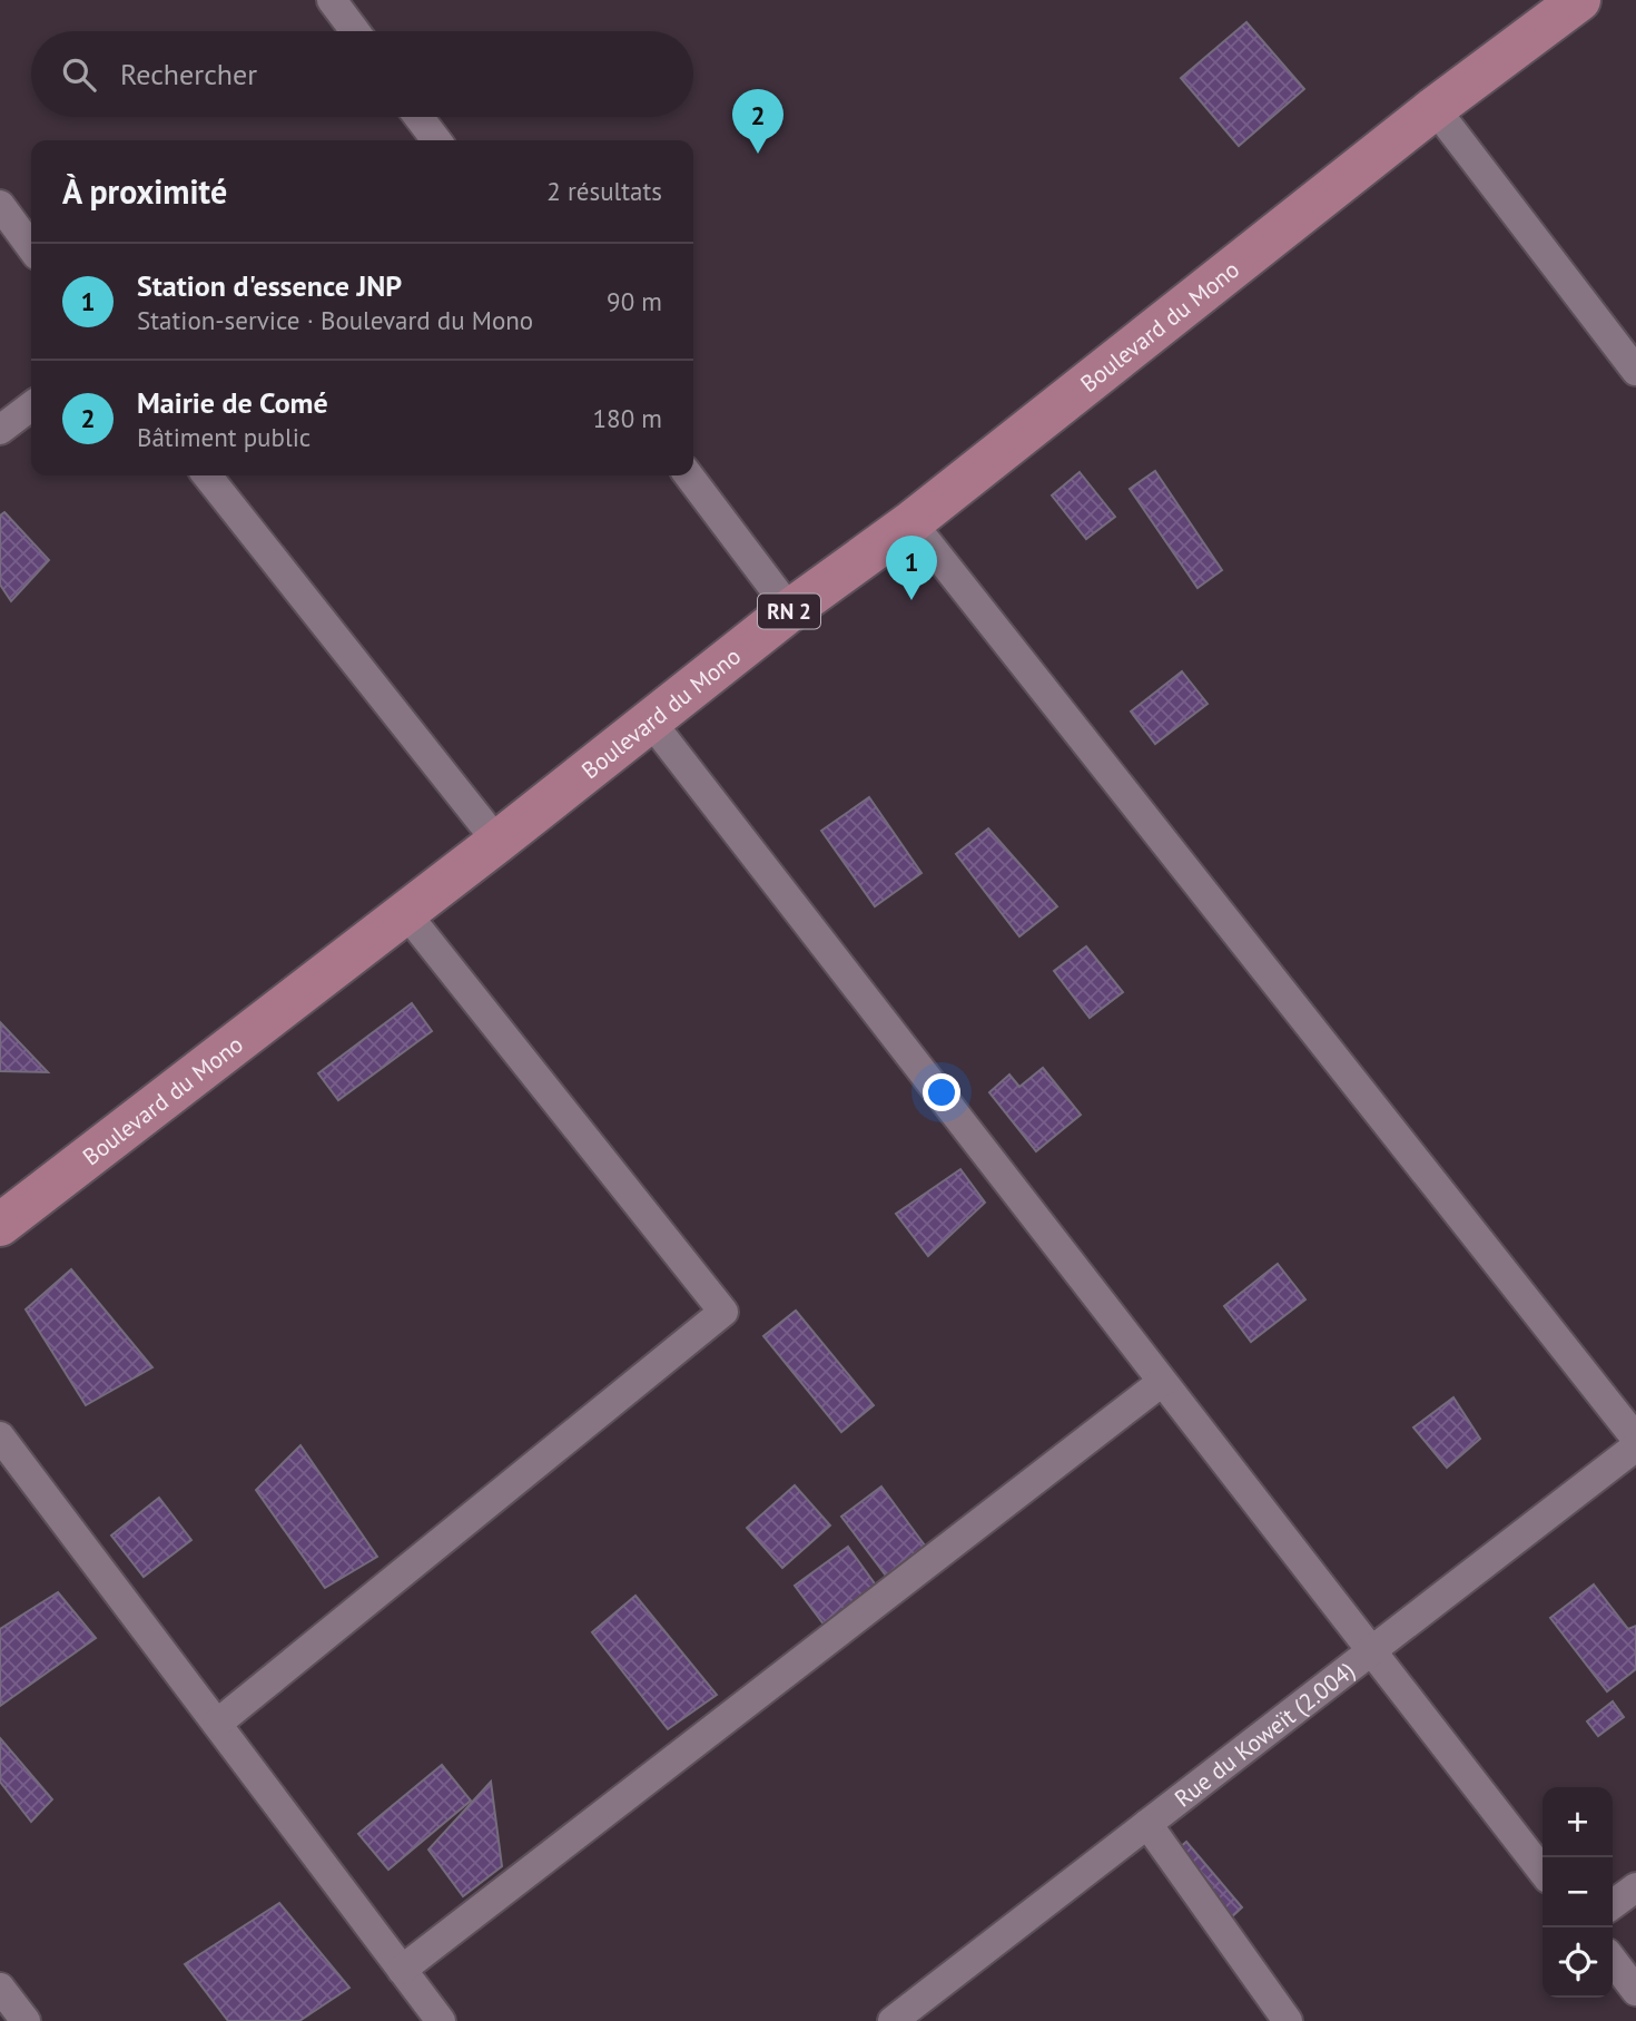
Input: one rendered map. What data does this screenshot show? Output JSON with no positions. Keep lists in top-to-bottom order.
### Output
{
  "streets": {
    "main road": ["Boulevard du Mono", "RN 2"],
    "street": ["Rue du Koweït (2.004)"]
  },
  "page": {
    "search": "Rechercher",
    "pins": ["2", "1"],
    "heading": ["À proximité", "2 résultats"],
    "list": [
      {
        "mark": "1",
        "name": "Station d'essence JNP",
        "note": "Station-service · Boulevard du Mono",
        "value": "90 m"
      },
      {
        "mark": "2",
        "name": "Mairie de Comé",
        "note": "Bâtiment public",
        "value": "180 m"
      }
    ],
    "map_buttons": ["+", "−"]
  }
}
